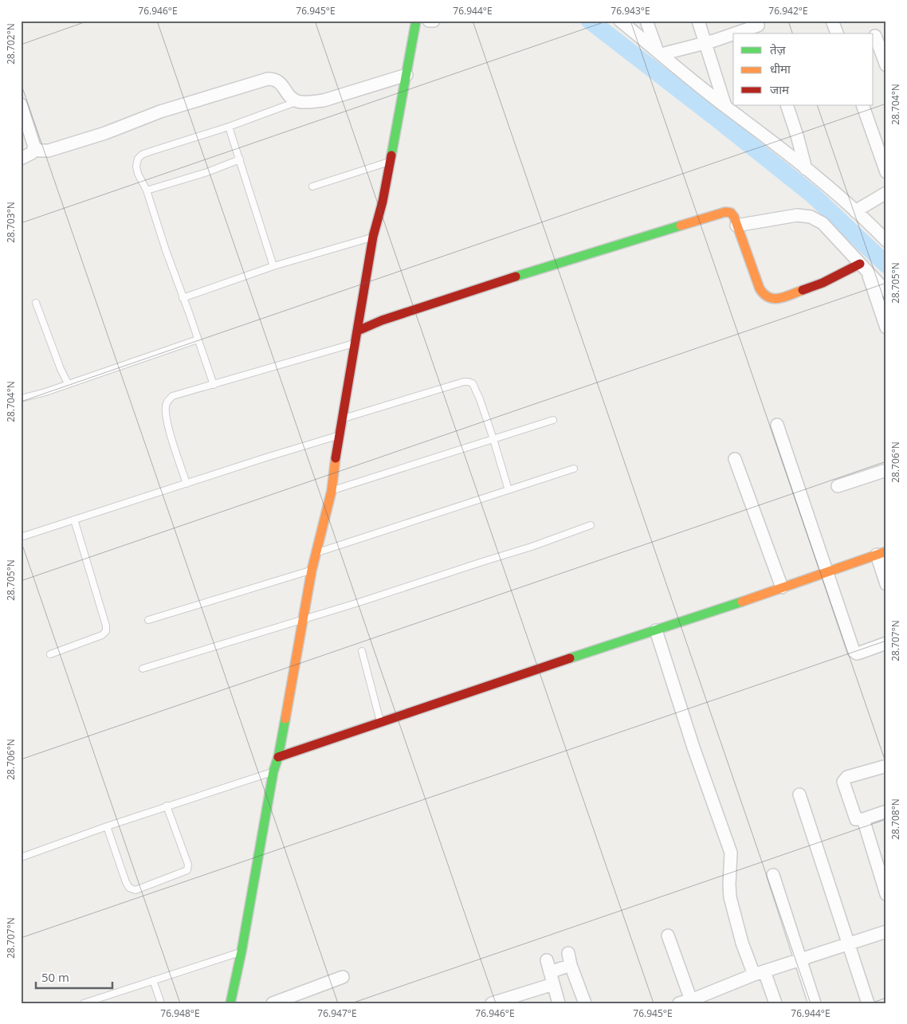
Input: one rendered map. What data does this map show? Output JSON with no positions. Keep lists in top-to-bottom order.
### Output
{
  "legend": ["तेज़", "धीमा", "जाम"],
  "scale_bar": "50 m",
  "coordinates": [
    "76.946°E",
    "76.945°E",
    "76.944°E",
    "76.943°E",
    "76.942°E",
    "28.702°N",
    "28.704°N",
    "28.703°N",
    "28.705°N",
    "28.706°N",
    "28.707°N",
    "28.708°N",
    "76.948°E",
    "76.947°E"
  ]
}
